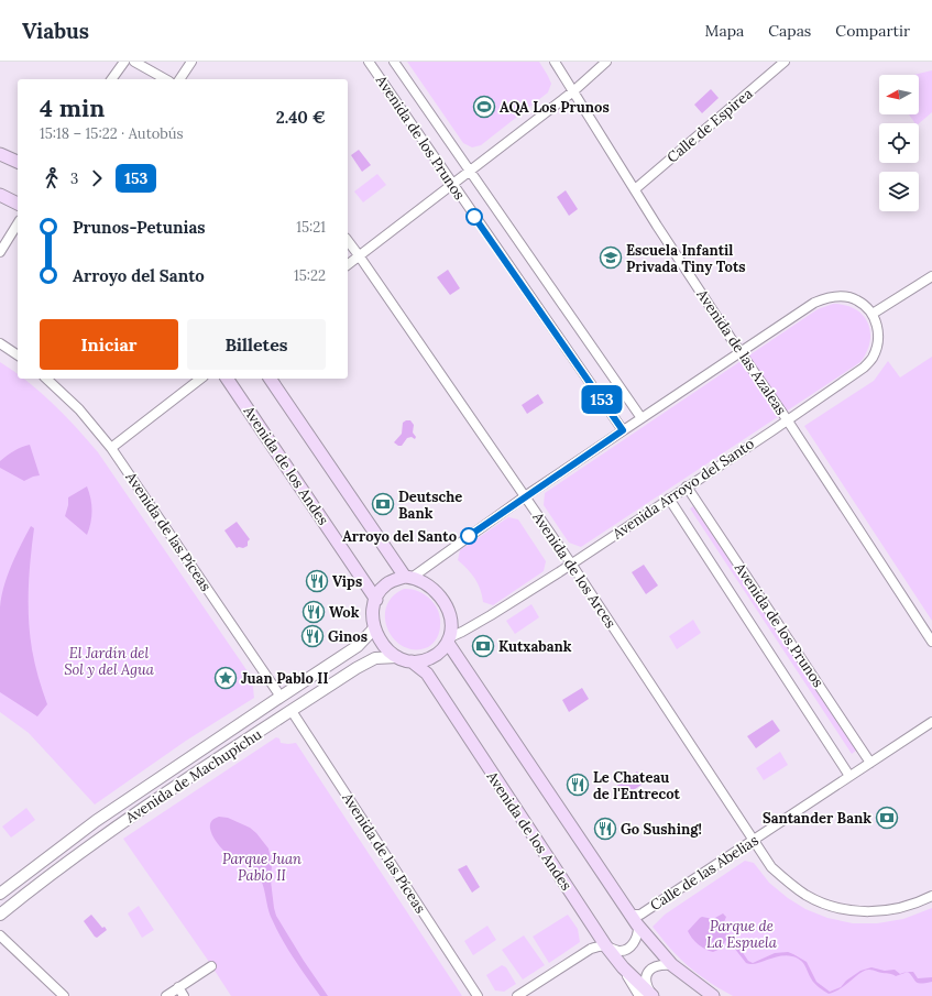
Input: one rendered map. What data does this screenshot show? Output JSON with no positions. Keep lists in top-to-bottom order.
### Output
{
  "streets": {
    "main road": ["Avenida de los Andes"],
    "street": [
      "Calle de Espirea",
      "Avenida de los Prunos",
      "Avenida de las Azaleas",
      "Avenida Arroyo del Santo",
      "Avenida de las Píceas",
      "Avenida de los Arces",
      "Avenida de Machupichu",
      "Calle de las Abelias"
    ]
  },
  "crossings": [
    ["Calle de Espirea", "Avenida de las Azaleas"],
    ["Avenida de los Prunos", "Avenida Arroyo del Santo"],
    ["Avenida de los Prunos", "Calle de las Abelias"],
    ["Avenida de las Azaleas", "Avenida Arroyo del Santo"],
    ["Avenida de los Andes", "Avenida Arroyo del Santo"],
    ["Avenida de los Andes", "Avenida de Machupichu"],
    ["Avenida Arroyo del Santo", "Avenida de los Arces"],
    ["Avenida Arroyo del Santo", "Avenida de Machupichu"],
    ["Avenida de las Píceas", "Avenida de Machupichu"],
    ["Avenida de los Arces", "Calle de las Abelias"]
  ],
  "parks": ["El Jardín del Sol y del Agua", "Parque Juan Pablo II", "Parque de La Espuela"],
  "places": {
    "sports": ["AQA Los Prunos"],
    "school or university": ["Escuela Infantil Privada Tiny Tots"],
    "bank": ["Deutsche Bank", "Kutxabank", "Santander Bank"],
    "other": ["Arroyo del Santo"],
    "restaurant": [
      "Vips",
      "Wok",
      "Ginos",
      "Le Chateau de l'Entrecot",
      "Go Sushing!"
    ],
    "place": ["Juan Pablo II"]
  },
  "lines": ["bus line 153"],
  "north": "left",
  "page": {
    "header": "Viabus",
    "nav": ["Mapa", "Capas", "Compartir"],
    "on_map": "153",
    "heading": ["4 min", "15:18 – 15:22 · Autobús", "2.40 €"],
    "legs": ["3", "153"],
    "list": [
      {
        "name": "Prunos-Petunias",
        "value": "15:21"
      },
      {
        "name": "Arroyo del Santo",
        "value": "15:22"
      }
    ],
    "buttons": ["Iniciar", "Billetes"]
  }
}
